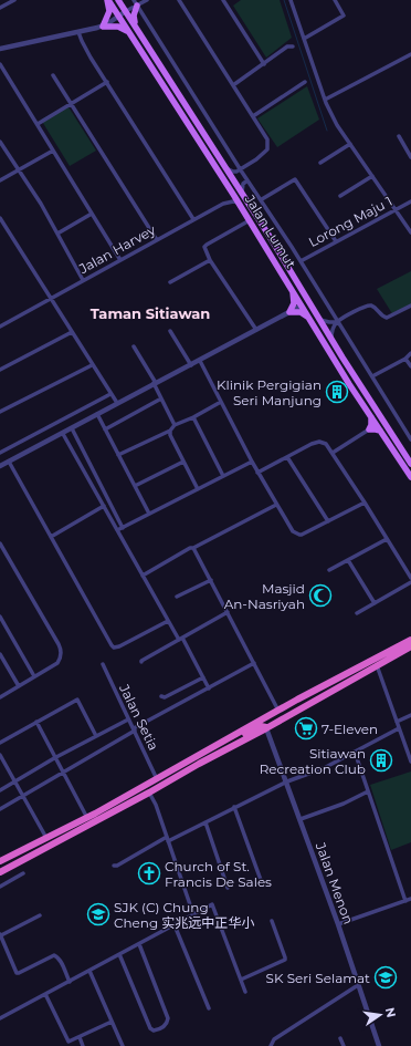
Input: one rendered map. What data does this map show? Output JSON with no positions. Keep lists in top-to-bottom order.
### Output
{
  "streets": {
    "main road": ["Jalan Lumut"],
    "street": [
      "Lorong Maju 1",
      "Jalan Harvey",
      "Jalan Setia",
      "Jalan Menon"
    ]
  },
  "districts": ["Taman Sitiawan"],
  "places": {
    "building": ["Klinik Pergigian Seri Manjung", "Sitiawan Recreation Club"],
    "mosque": ["Masjid An-Nasriyah"],
    "supermarket": ["7-Eleven"],
    "church": ["Church of St. Francis De Sales"],
    "school or university": ["SJK (C) Chung Cheng 实兆远中正华小", "SK Seri Selamat"]
  },
  "north": "right"
}
